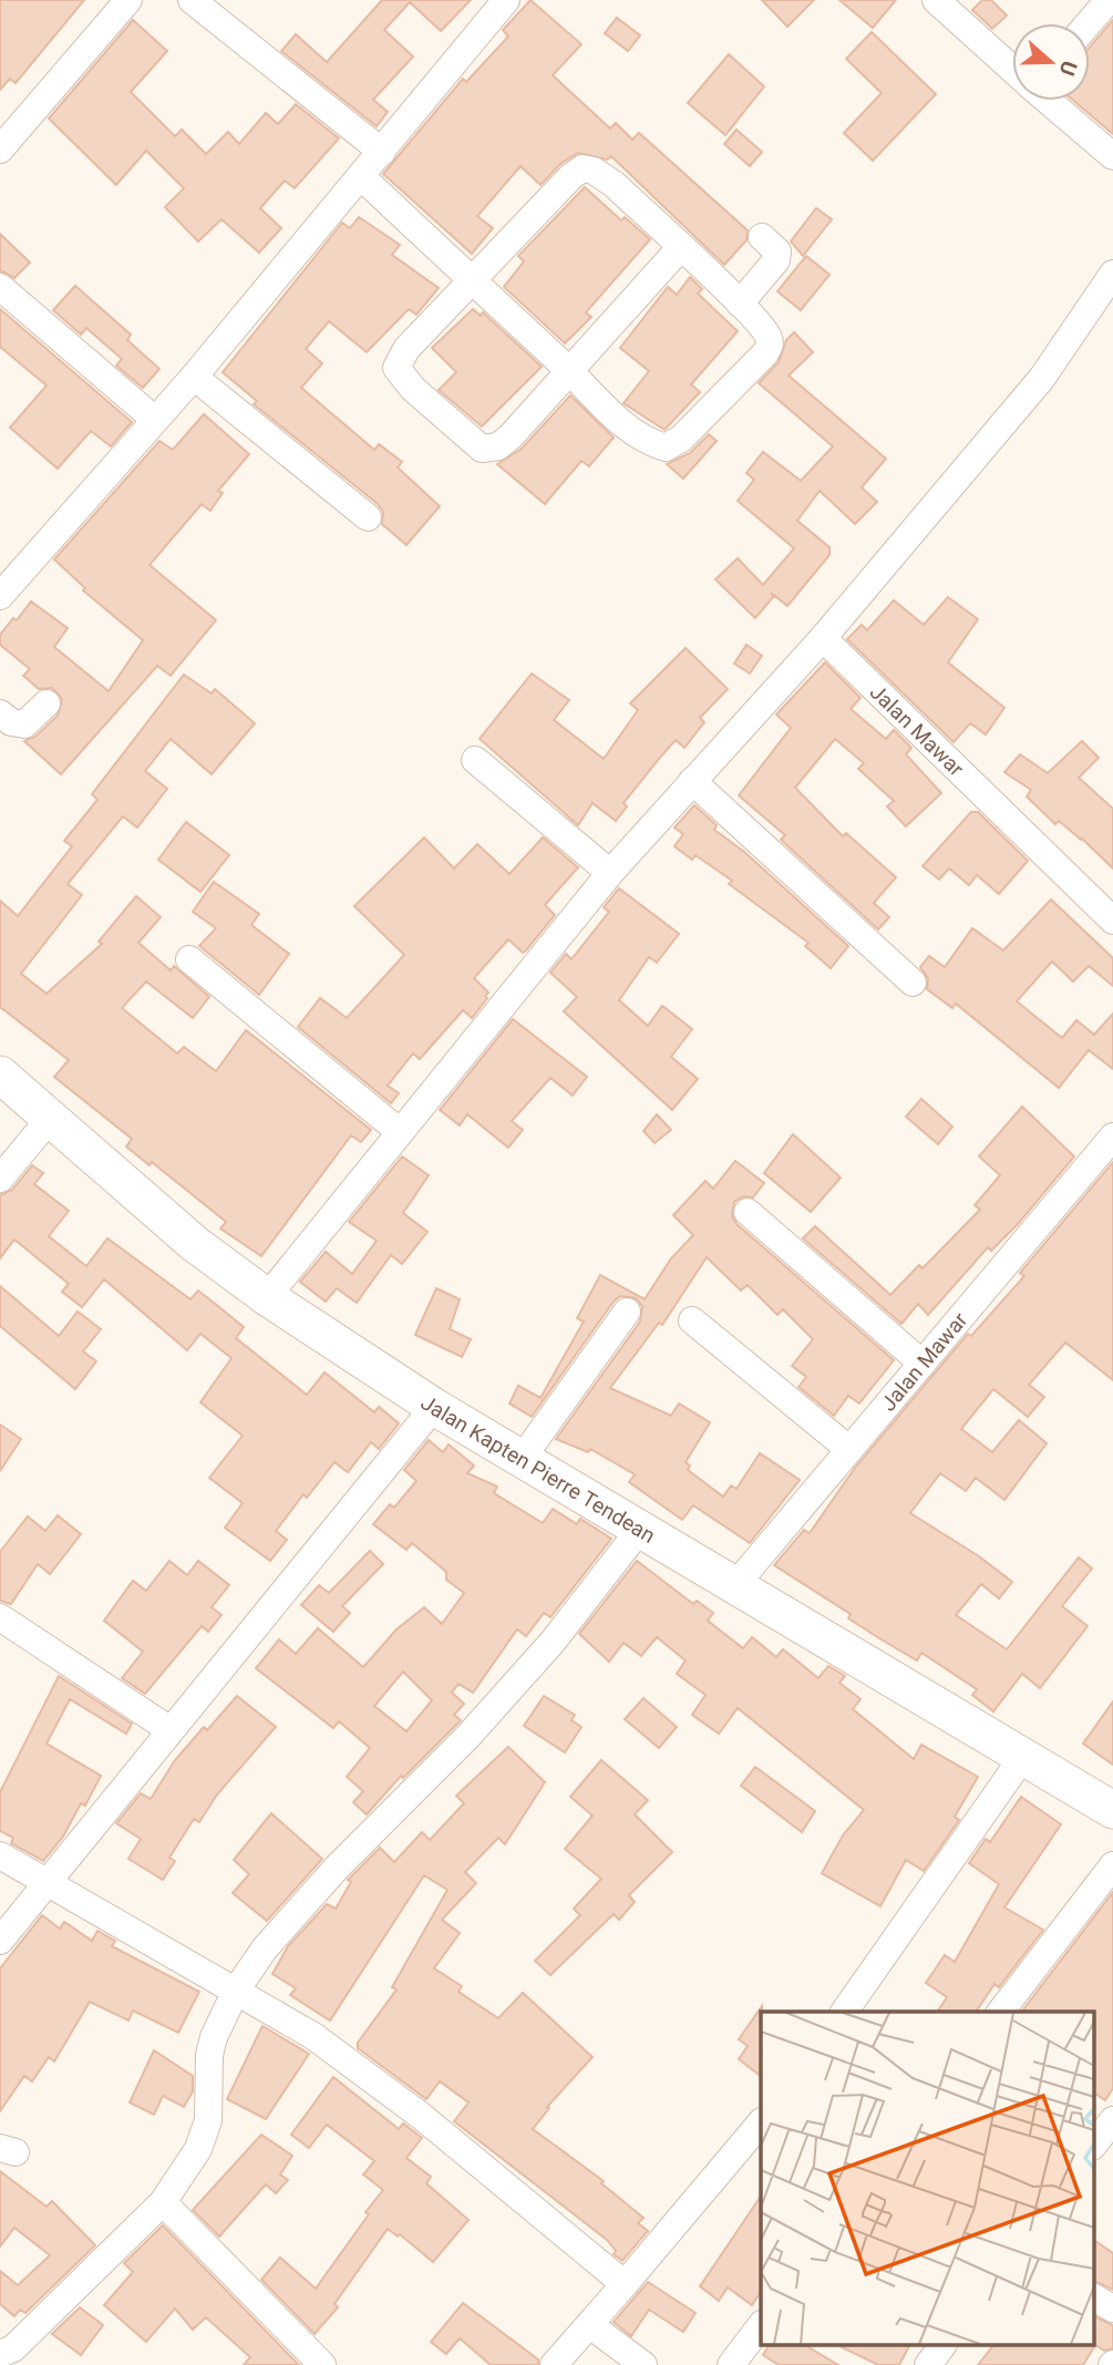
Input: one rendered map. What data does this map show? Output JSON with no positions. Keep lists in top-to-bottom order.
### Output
{
  "streets": {
    "main road": ["Jalan Kapten Pierre Tendean"],
    "street": ["Jalan Mawar"]
  },
  "crossings": [
    ["Jalan Mawar", "Jalan Kapten Pierre Tendean"]
  ],
  "north": "right"
}
